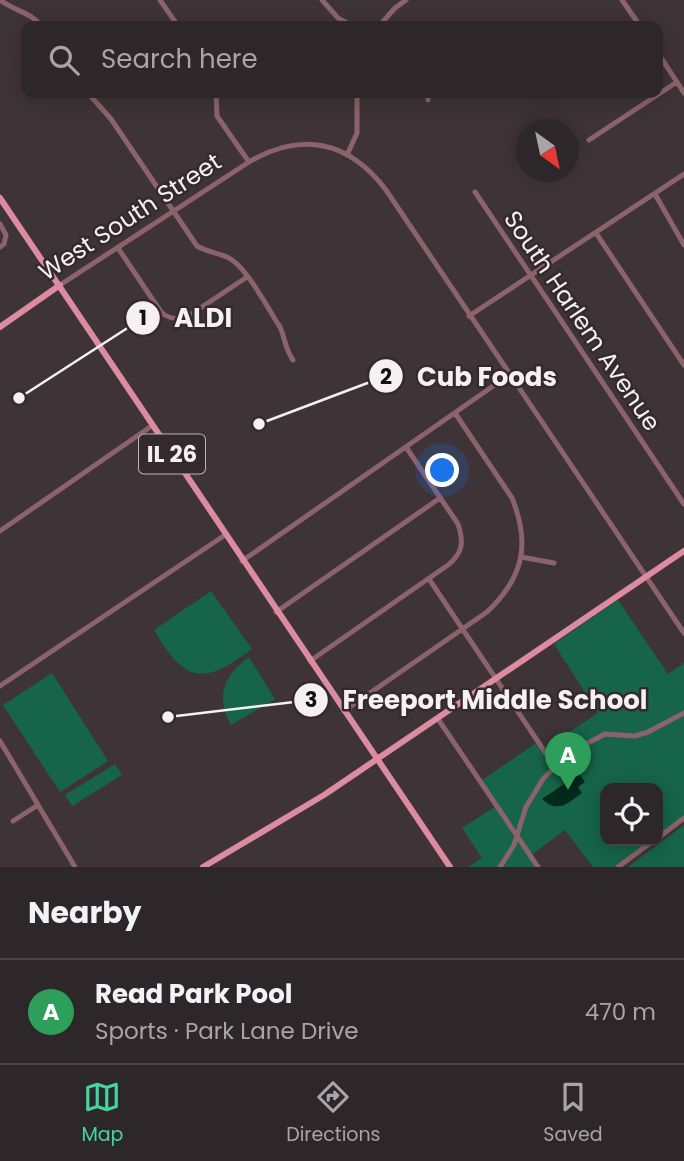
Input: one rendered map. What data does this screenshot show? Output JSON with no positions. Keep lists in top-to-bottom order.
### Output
{
  "streets": {
    "main road": ["West South Street", "IL 26"],
    "street": ["South Harlem Avenue"]
  },
  "crossings": [
    ["West South Street", "IL 26"]
  ],
  "places": ["ALDI", "Cub Foods", "Freeport Middle School"],
  "north": "bottom right",
  "page": {
    "search": "Search here",
    "pins": "A",
    "heading": "Nearby",
    "list": [
      {
        "mark": "A",
        "name": "Read Park Pool",
        "note": "Sports · Park Lane Drive",
        "value": "470 m"
      }
    ],
    "nav": ["Map", "Directions", "Saved"]
  }
}
